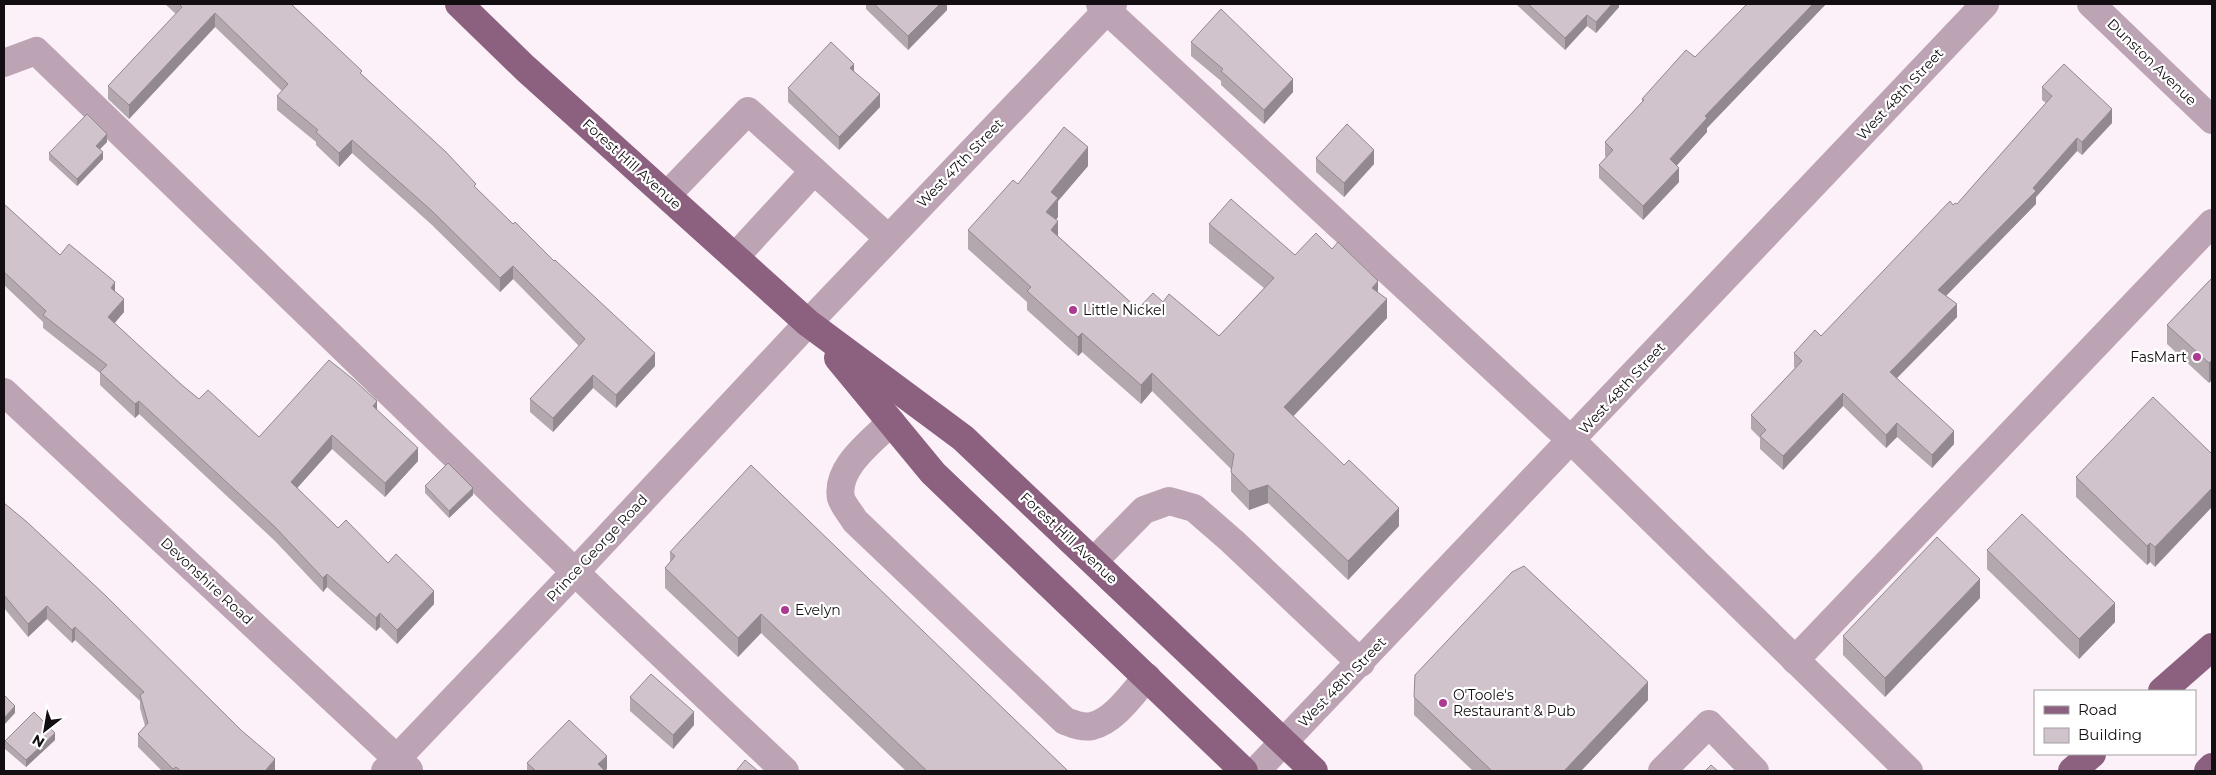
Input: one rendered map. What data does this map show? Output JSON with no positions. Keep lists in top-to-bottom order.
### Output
{
  "streets": {
    "main road": ["Forest Hill Avenue"],
    "street": [
      "Dunston Avenue",
      "West 48th Street",
      "West 47th Street",
      "Prince George Road",
      "Devonshire Road"
    ]
  },
  "crossings": [
    ["West 48th Street", "Forest Hill Avenue"],
    ["West 47th Street", "Forest Hill Avenue"],
    ["West 47th Street", "Prince George Road"],
    ["Forest Hill Avenue", "Prince George Road"],
    ["Prince George Road", "Devonshire Road"]
  ],
  "places": [
    "Little Nickel",
    "FasMart",
    "Evelyn",
    "O'Toole's Restaurant & Pub"
  ],
  "legend": ["Road", "Building"],
  "north": "bottom left"
}
